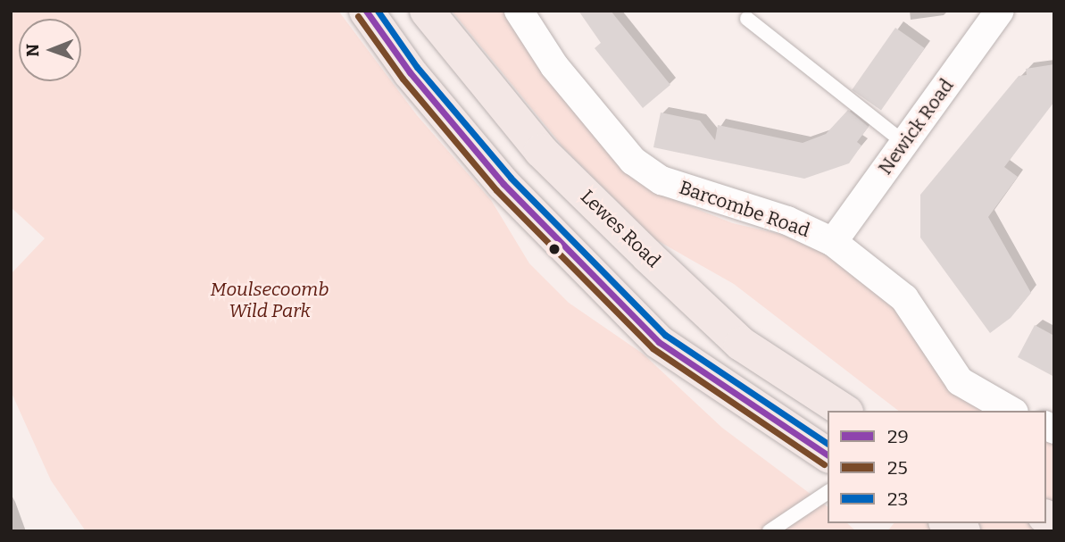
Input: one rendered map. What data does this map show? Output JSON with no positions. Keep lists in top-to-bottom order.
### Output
{
  "streets": {
    "main road": ["Lewes Road"],
    "street": ["Newick Road", "Barcombe Road"]
  },
  "crossings": [
    ["Newick Road", "Barcombe Road"]
  ],
  "parks": ["Moulsecoomb Wild Park"],
  "lines": ["transit line 29", "transit line 23", "transit line 25"],
  "legend": ["29", "25", "23"],
  "north": "left"
}
